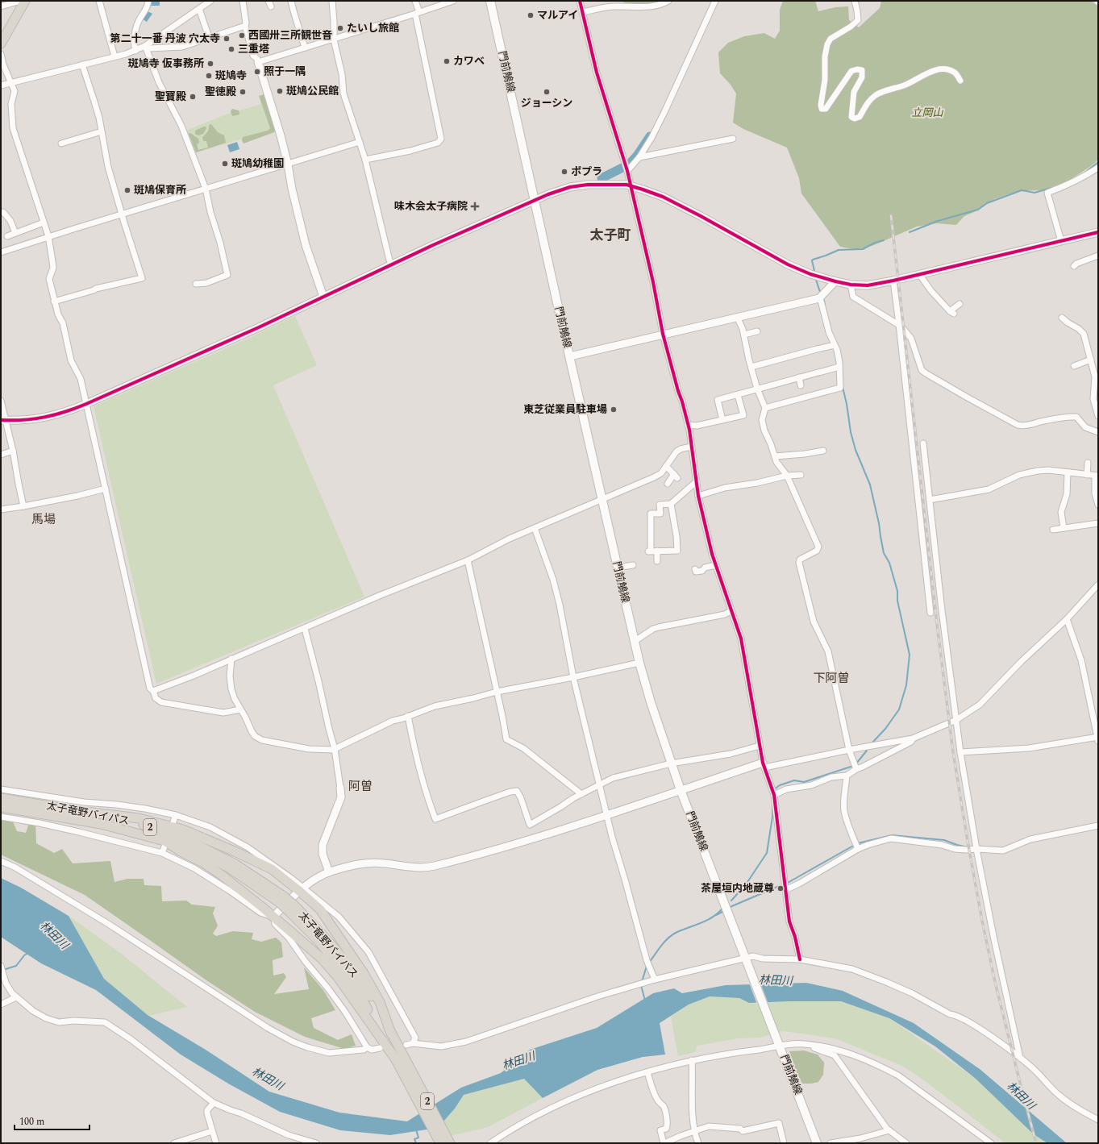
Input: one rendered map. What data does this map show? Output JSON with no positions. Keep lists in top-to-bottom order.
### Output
{
  "streets": {
    "highway": ["太子竜野バイパス", "2"],
    "main road": ["門前鵤線"]
  },
  "districts": [
    "太子町",
    "馬場",
    "下阿曽",
    "阿曽"
  ],
  "water": ["林田川"],
  "parks": ["立岡山"],
  "places": {
    "other": [
      "マルアイ",
      "たいし旅館",
      "西國卅三所観世音",
      "第二十一番 丹波 穴太寺",
      "三重塔",
      "カワベ",
      "斑鳩寺 仮事務所",
      "照于一隅",
      "斑鳩寺",
      "斑鳩公民館",
      "聖徳殿",
      "ジョーシン",
      "聖寶殿",
      "斑鳩幼稚園",
      "ポプラ",
      "斑鳩保育所",
      "東芝従業員駐車場",
      "茶屋垣内地蔵尊"
    ],
    "health": ["味木会太子病院"]
  },
  "scale_bar": "100 m"
}
